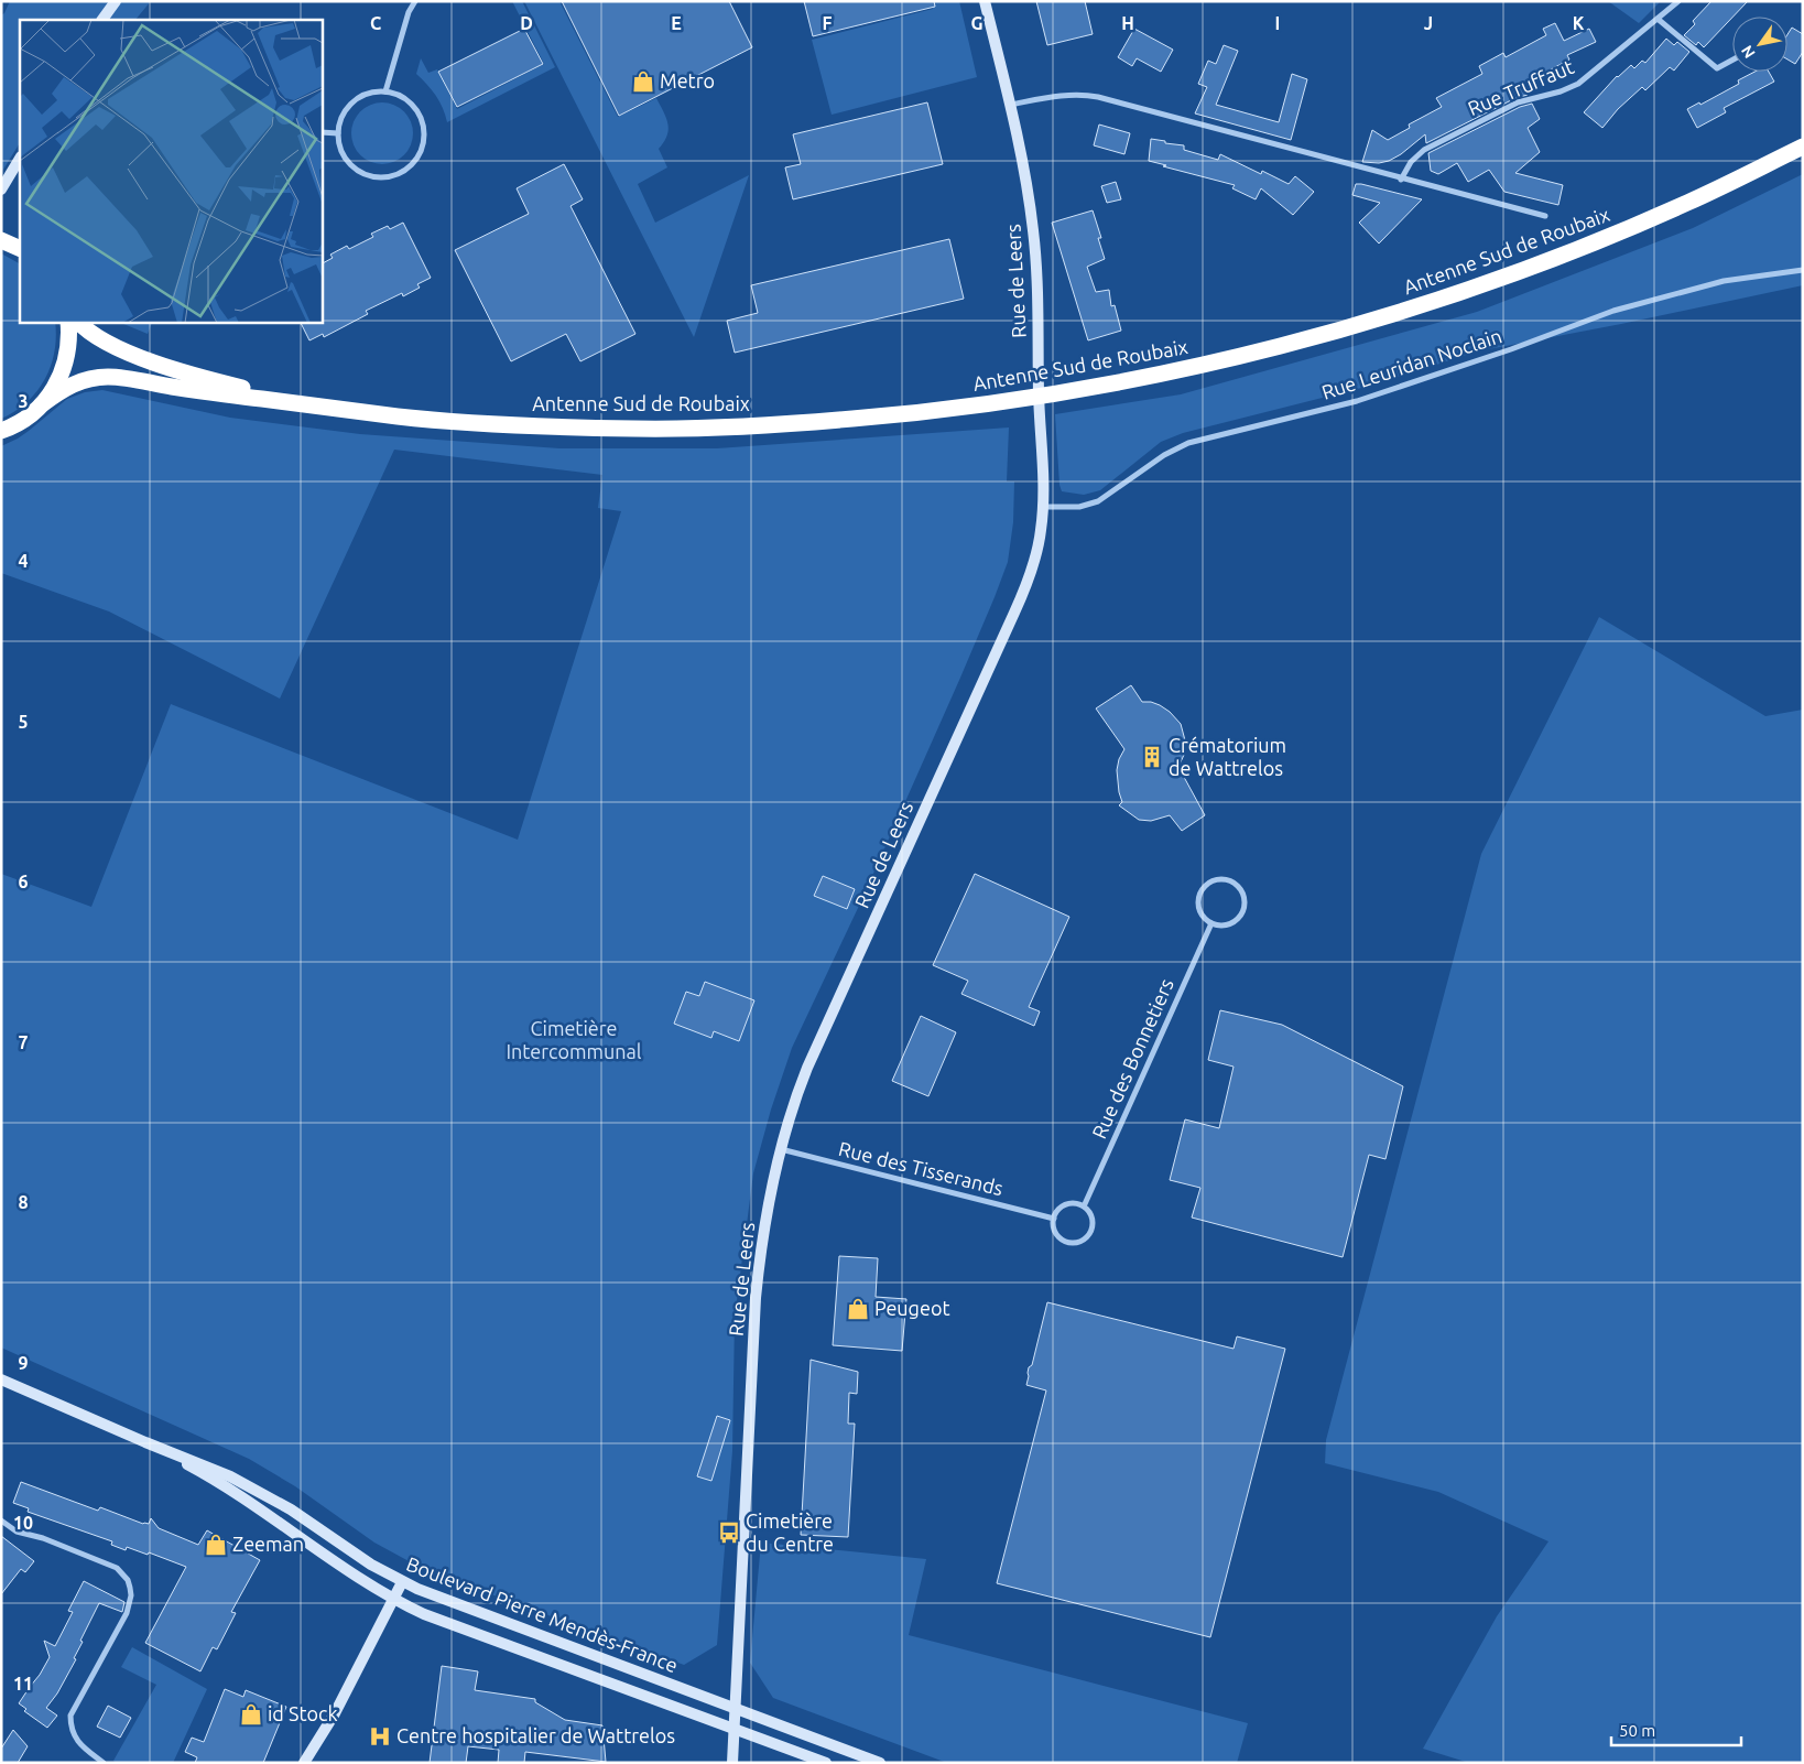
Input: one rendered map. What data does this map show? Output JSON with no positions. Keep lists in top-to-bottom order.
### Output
{
  "streets": {
    "highway": ["Antenne Sud de Roubaix"],
    "street": [
      "Rue Truffaut",
      "Rue de Leers",
      "Rue Leuridan Noclain",
      "Rue des Bonnetiers",
      "Rue des Tisserands",
      "Boulevard Pierre Mendès-France"
    ]
  },
  "crossings": [
    ["Rue de Leers", "Rue Leuridan Noclain"],
    ["Rue de Leers", "Rue des Tisserands"],
    ["Rue de Leers", "Boulevard Pierre Mendès-France"],
    ["Rue des Bonnetiers", "Rue des Tisserands"]
  ],
  "parks": ["Cimetière Intercommunal"],
  "places": {
    "shop": [
      "Metro",
      "Peugeot",
      "Zeeman",
      "id Stock"
    ],
    "building": ["Crématorium de Wattrelos"],
    "bus stop": ["Cimetière du Centre"],
    "hospital": ["Centre hospitalier de Wattrelos"]
  },
  "scale_bar": "50 m",
  "north": "bottom left",
  "grid": {
    "columns": [
      "C",
      "D",
      "E",
      "F",
      "G",
      "H",
      "I",
      "J",
      "K"
    ],
    "rows": [
      "3",
      "4",
      "5",
      "6",
      "7",
      "8",
      "9",
      "10",
      "11"
    ]
  }
}
